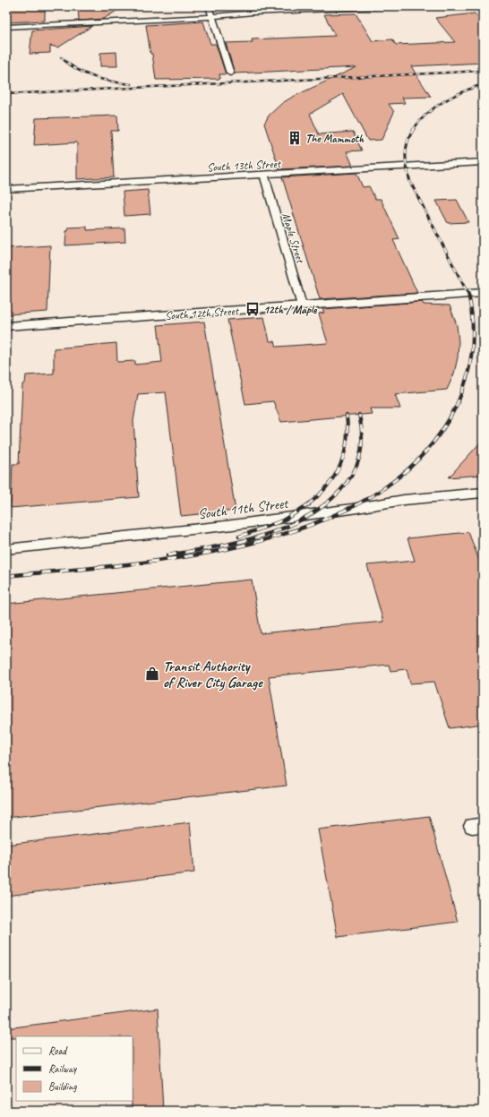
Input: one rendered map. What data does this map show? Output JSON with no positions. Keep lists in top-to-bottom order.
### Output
{
  "streets": {
    "street": [
      "South 13th Street",
      "Maple Street",
      "South 12th Street",
      "South 11th Street"
    ]
  },
  "crossings": [
    ["South 13th Street", "Maple Street"],
    ["Maple Street", "South 12th Street"]
  ],
  "places": {
    "building": ["The Mammoth"],
    "bus stop": ["12th / Maple"],
    "shop": ["Transit Authority of River City Garage"]
  },
  "legend": ["Road", "Railway", "Building"]
}
